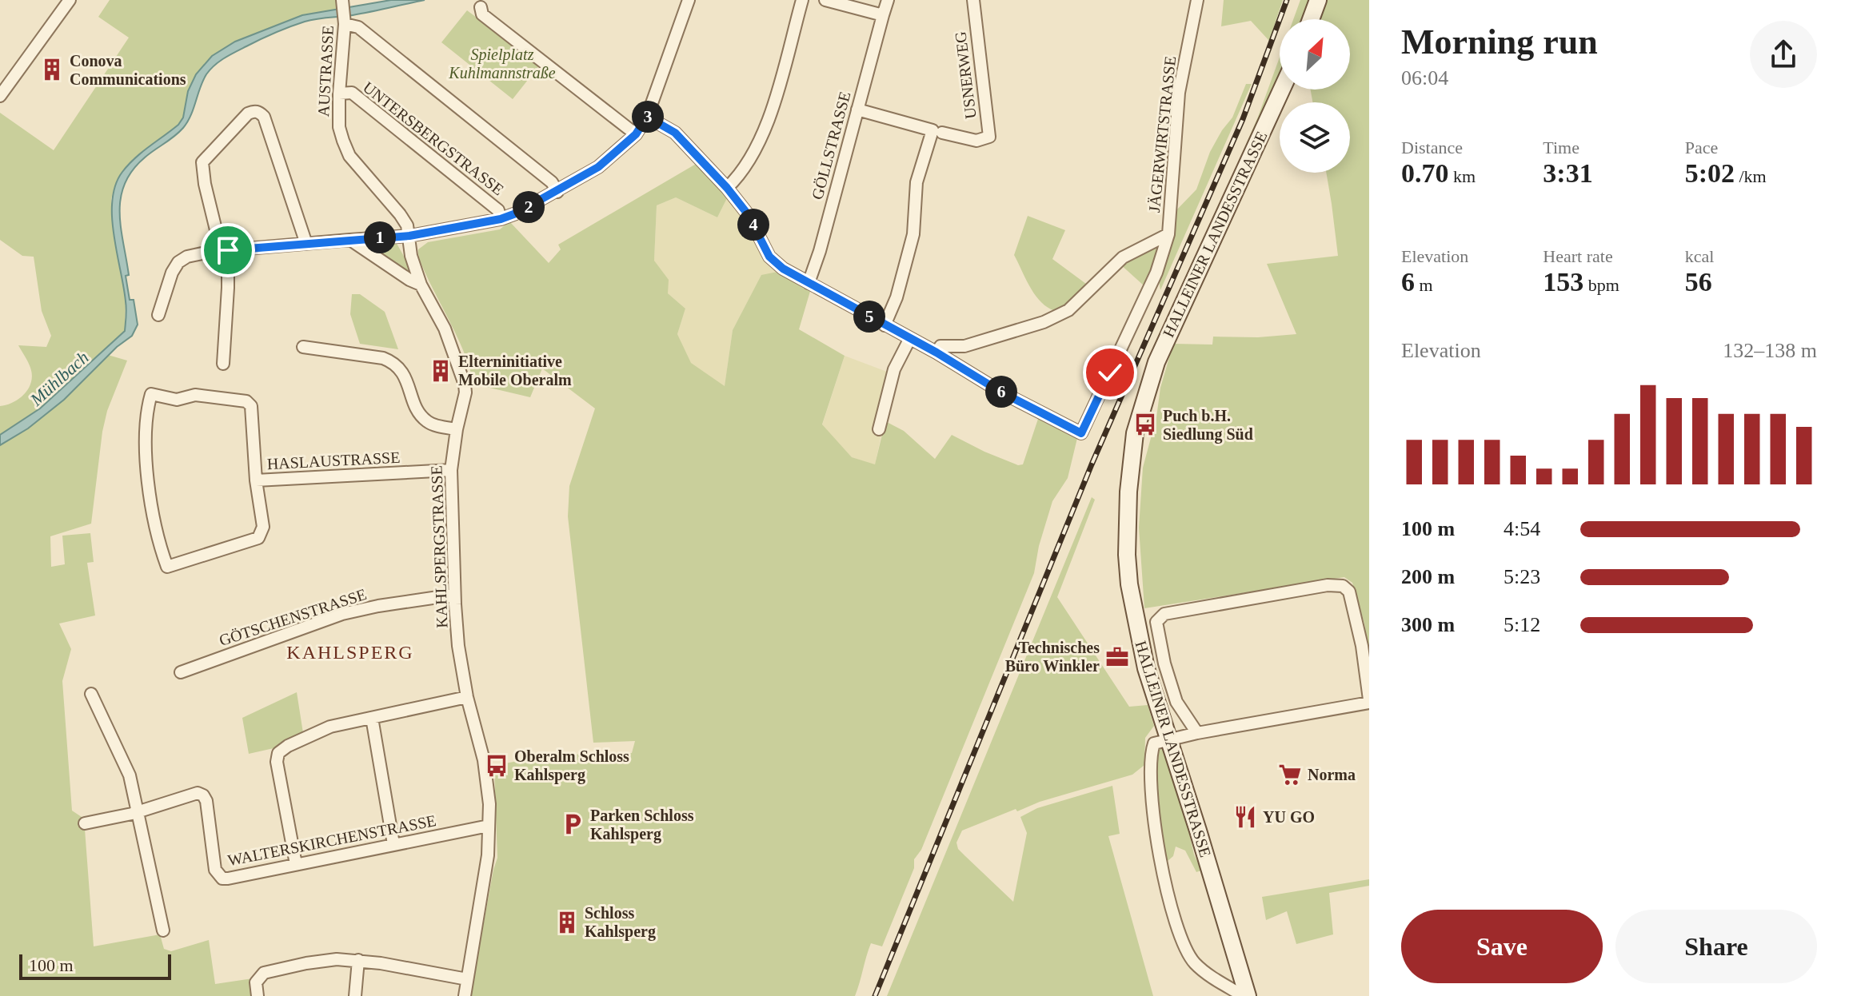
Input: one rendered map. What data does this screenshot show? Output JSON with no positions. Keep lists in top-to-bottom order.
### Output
{
  "streets": {
    "main road": ["HALLEINER LANDESSTRASSE"],
    "street": [
      "AUSTRASSE",
      "USNERWEG",
      "JÄGERWIRTSTRASSE",
      "UNTERSBERGSTRASSE",
      "GÖLLSTRASSE",
      "HASLAUSTRASSE",
      "KAHLSPERGSTRASSE",
      "GÖTSCHENSTRASSE",
      "WALTERSKIRCHENSTRASSE"
    ]
  },
  "crossings": [
    ["AUSTRASSE", "UNTERSBERGSTRASSE"],
    ["AUSTRASSE", "KAHLSPERGSTRASSE"],
    ["HASLAUSTRASSE", "KAHLSPERGSTRASSE"],
    ["KAHLSPERGSTRASSE", "GÖTSCHENSTRASSE"],
    ["KAHLSPERGSTRASSE", "WALTERSKIRCHENSTRASSE"]
  ],
  "districts": ["KAHLSPERG"],
  "water": ["Mühlbach"],
  "parks": ["Spielplatz Kuhlmannstraße"],
  "places": {
    "building": ["Conova Communications", "Elterninitiative Mobile Oberalm", "Schloss Kahlsperg"],
    "bus stop": ["Puch b.H. Siedlung Süd", "Oberalm Schloss Kahlsperg"],
    "office": ["Technisches Büro Winkler"],
    "supermarket": ["Norma"],
    "restaurant": ["YU GO"],
    "parking": ["Parken Schloss Kahlsperg"]
  },
  "scale_bar": "100 m",
  "north": "top right",
  "page": {
    "heading": ["Morning run", "06:04"],
    "pins": [
      "3",
      "2",
      "4",
      "1",
      "5",
      "6"
    ],
    "stats": [
      ["Distance", "0.70 km"],
      ["Time", "3:31"],
      ["Pace", "5:02 /km"],
      ["Elevation", "6 m"],
      ["Heart rate", "153 bpm"],
      ["kcal", "56"]
    ],
    "chart": ["Elevation", "132–138 m"],
    "list": [
      {
        "name": "100 m",
        "note": "4:54"
      },
      {
        "name": "200 m",
        "note": "5:23"
      },
      {
        "name": "300 m",
        "note": "5:12"
      }
    ],
    "buttons": ["Save", "Share"],
    "scale": "100 m"
  }
}
